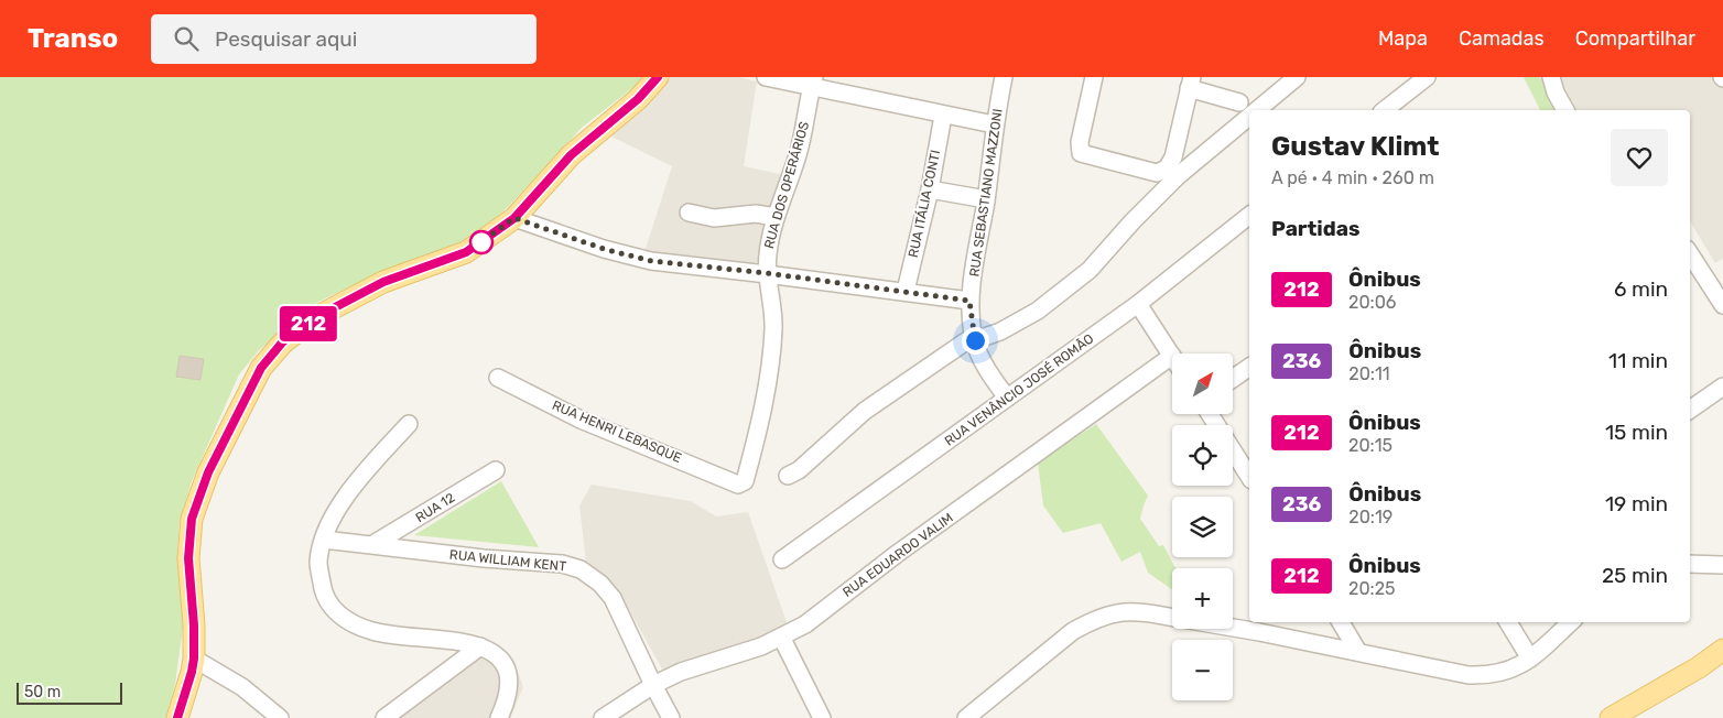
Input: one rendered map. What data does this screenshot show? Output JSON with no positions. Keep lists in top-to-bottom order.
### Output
{
  "streets": {
    "street": [
      "RUA DOS OPERÁRIOS",
      "RUA SEBASTIANO MAZZONI",
      "RUA ITÁLIA CONTI",
      "RUA VENÂNCIO JOSÉ ROMÃO",
      "RUA HENRI LEBASQUE",
      "RUA 12",
      "RUA EDUARDO VALIM",
      "RUA WILLIAM KENT"
    ]
  },
  "crossings": [
    ["RUA DOS OPERÁRIOS", "RUA HENRI LEBASQUE"],
    ["RUA SEBASTIANO MAZZONI", "RUA VENÂNCIO JOSÉ ROMÃO"],
    ["RUA 12", "RUA WILLIAM KENT"],
    ["RUA EDUARDO VALIM", "RUA WILLIAM KENT"]
  ],
  "lines": ["bus line 212"],
  "scale_bar": "50 m",
  "north": "top right",
  "page": {
    "header": "Transo",
    "search": "Pesquisar aqui",
    "nav": ["Mapa", "Camadas", "Compartilhar"],
    "on_map": "212",
    "heading": [
      ["Gustav Klimt", "A pé · 4 min · 260 m"],
      "Partidas"
    ],
    "list": [
      {
        "mark": "212",
        "name": "Ônibus",
        "note": "20:06",
        "value": "6 min"
      },
      {
        "mark": "236",
        "name": "Ônibus",
        "note": "20:11",
        "value": "11 min"
      },
      {
        "mark": "212",
        "name": "Ônibus",
        "note": "20:15",
        "value": "15 min"
      },
      {
        "mark": "236",
        "name": "Ônibus",
        "note": "20:19",
        "value": "19 min"
      },
      {
        "mark": "212",
        "name": "Ônibus",
        "note": "20:25",
        "value": "25 min"
      }
    ],
    "map_buttons": ["+", "−"],
    "scale": "50 m"
  }
}
